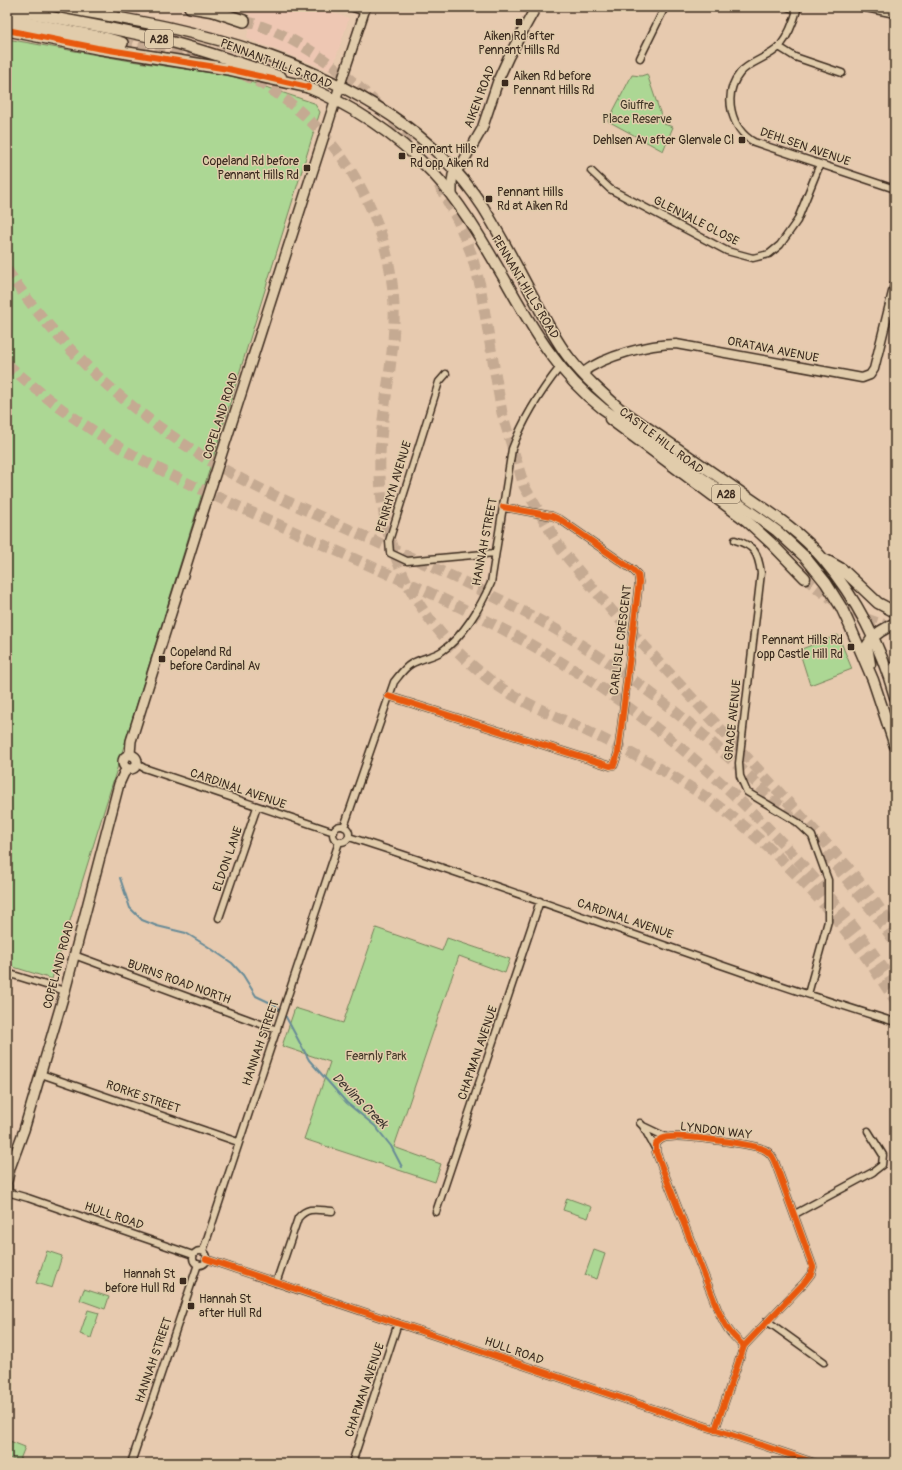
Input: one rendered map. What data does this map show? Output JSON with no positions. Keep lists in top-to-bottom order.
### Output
{
  "streets": {
    "main road": [
      "A28",
      "PENNANT HILLS ROAD",
      "AIKEN ROAD",
      "COPELAND ROAD",
      "CASTLE HILL ROAD"
    ],
    "street": [
      "DEHLSEN AVENUE",
      "GLENVALE CLOSE",
      "ORATAVA AVENUE",
      "PENRHYN AVENUE",
      "HANNAH STREET",
      "CARLISLE CRESCENT",
      "GRACE AVENUE",
      "CARDINAL AVENUE",
      "ELDON LANE",
      "BURNS ROAD NORTH",
      "CHAPMAN AVENUE",
      "RORKE STREET",
      "LYNDON WAY",
      "HULL ROAD"
    ]
  },
  "crossings": [
    ["PENNANT HILLS ROAD", "AIKEN ROAD"],
    ["PENNANT HILLS ROAD", "ORATAVA AVENUE"],
    ["PENNANT HILLS ROAD", "COPELAND ROAD"],
    ["PENNANT HILLS ROAD", "CASTLE HILL ROAD"],
    ["PENNANT HILLS ROAD", "HANNAH STREET"],
    ["DEHLSEN AVENUE", "GLENVALE CLOSE"],
    ["COPELAND ROAD", "CARDINAL AVENUE"],
    ["COPELAND ROAD", "BURNS ROAD NORTH"],
    ["COPELAND ROAD", "RORKE STREET"],
    ["COPELAND ROAD", "HULL ROAD"],
    ["PENRHYN AVENUE", "HANNAH STREET"],
    ["HANNAH STREET", "CARLISLE CRESCENT"],
    ["HANNAH STREET", "CARDINAL AVENUE"],
    ["HANNAH STREET", "BURNS ROAD NORTH"],
    ["HANNAH STREET", "RORKE STREET"],
    ["HANNAH STREET", "HULL ROAD"],
    ["GRACE AVENUE", "CARDINAL AVENUE"],
    ["CARDINAL AVENUE", "ELDON LANE"],
    ["CARDINAL AVENUE", "CHAPMAN AVENUE"],
    ["CHAPMAN AVENUE", "HULL ROAD"],
    ["LYNDON WAY", "HULL ROAD"]
  ],
  "water": ["Devlins Creek"],
  "parks": ["Giuffre Place Reserve", "Fearnly Park"],
  "places": {
    "transit": [
      "Aiken Rd after Pennant Hills Rd",
      "Aiken Rd before Pennant Hills Rd",
      "Dehlsen Av after Glenvale Cl",
      "Pennant Hills Rd opp Aiken Rd",
      "Copeland Rd before Pennant Hills Rd",
      "Pennant Hills Rd at Aiken Rd",
      "Pennant Hills Rd opp Castle Hill Rd",
      "Copeland Rd before Cardinal Av",
      "Hannah St before Hull Rd",
      "Hannah St after Hull Rd"
    ]
  }
}
